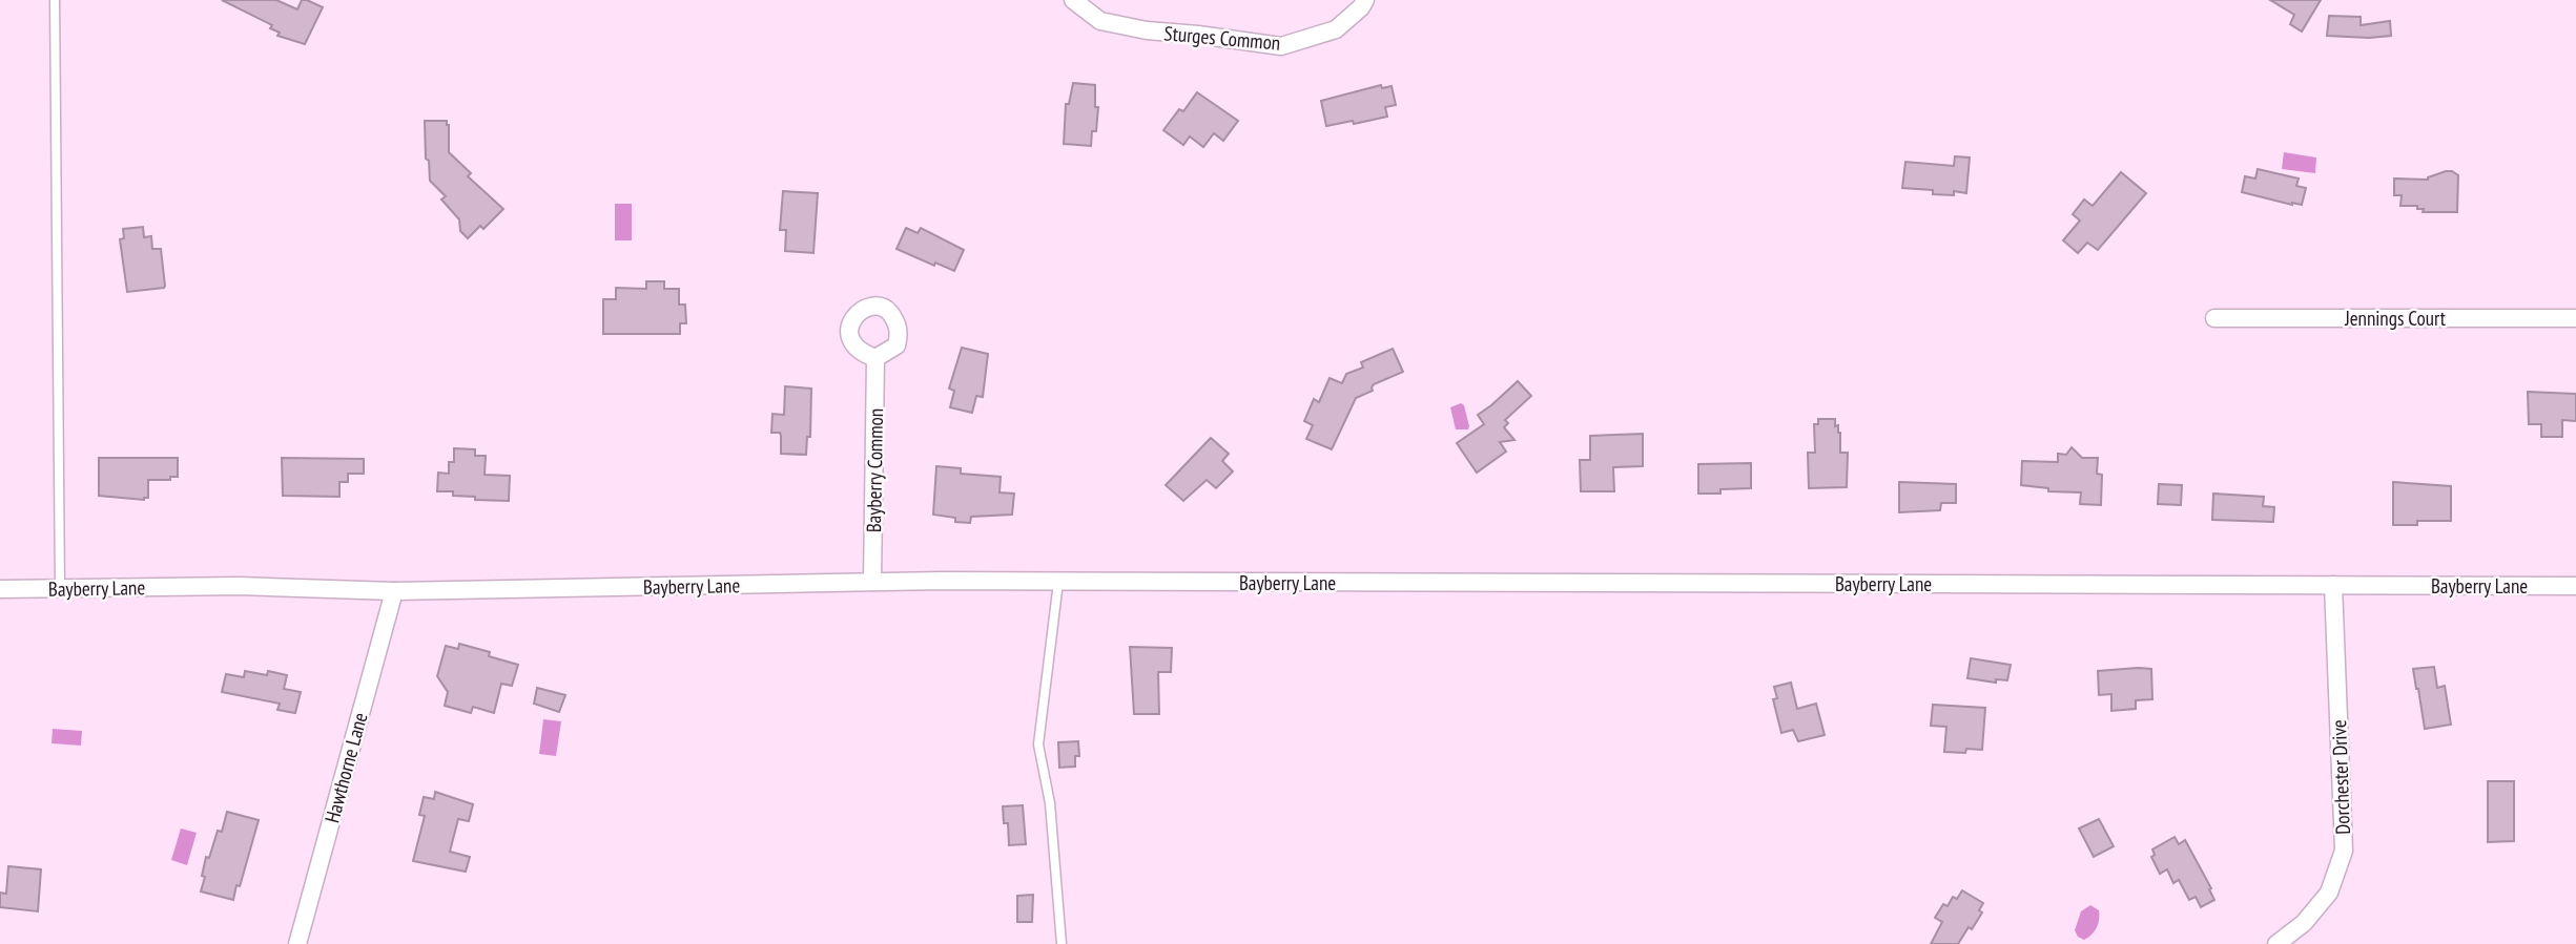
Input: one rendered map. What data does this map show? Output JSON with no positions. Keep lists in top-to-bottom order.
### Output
{
  "streets": {
    "street": [
      "Sturges Common",
      "Jennings Court",
      "Bayberry Common",
      "Bayberry Lane",
      "Hawthorne Lane",
      "Dorchester Drive"
    ]
  },
  "crossings": [
    ["Bayberry Common", "Bayberry Lane"],
    ["Bayberry Lane", "Hawthorne Lane"],
    ["Bayberry Lane", "Dorchester Drive"]
  ]
}
